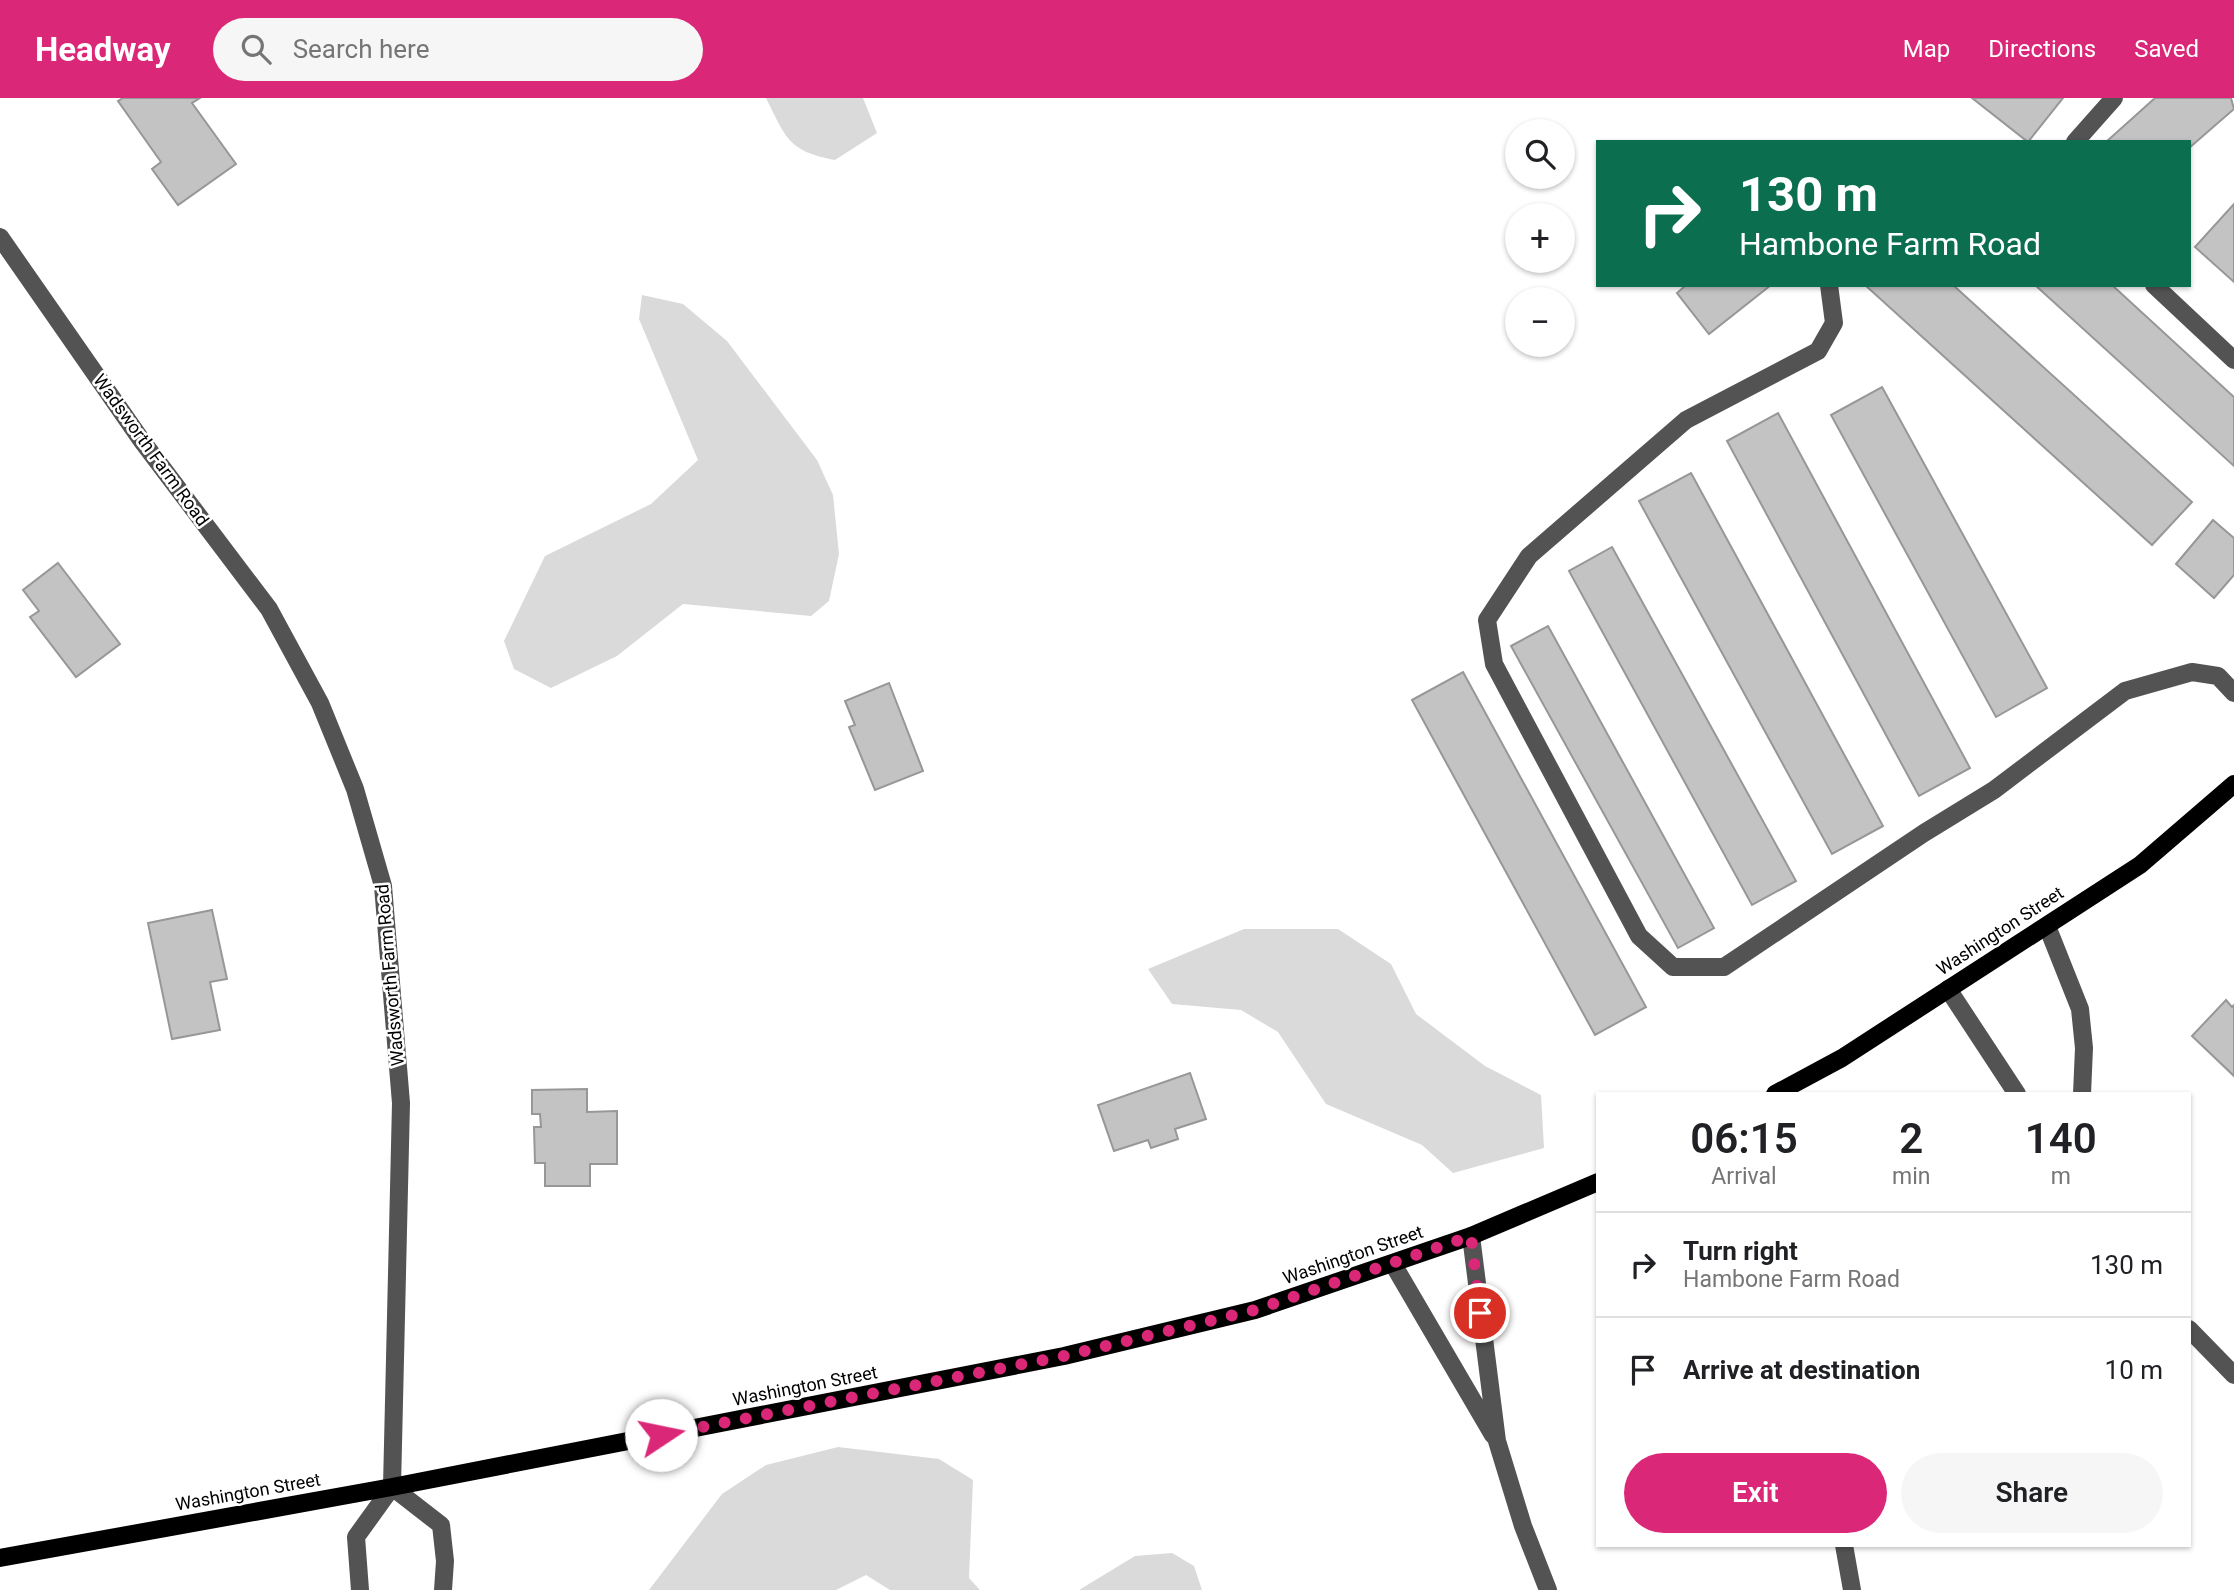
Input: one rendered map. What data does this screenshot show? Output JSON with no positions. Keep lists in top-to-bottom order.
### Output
{
  "streets": {
    "main road": ["Washington Street"],
    "street": ["Wadsworth Farm Road"]
  },
  "crossings": [
    ["Wadsworth Farm Road", "Washington Street"]
  ],
  "page": {
    "header": "Headway",
    "search": "Search here",
    "nav": ["Map", "Directions", "Saved"],
    "map_buttons": ["+", "−"],
    "turn": ["130 m", "Hambone Farm Road"],
    "eta": [
      "06:15",
      "Arrival",
      "2",
      "min",
      "140",
      "m"
    ],
    "list": [
      {
        "name": "Turn right",
        "note": "Hambone Farm Road",
        "value": "130 m"
      },
      {
        "name": "Arrive at destination",
        "value": "10 m"
      }
    ],
    "buttons": ["Exit", "Share"]
  }
}
